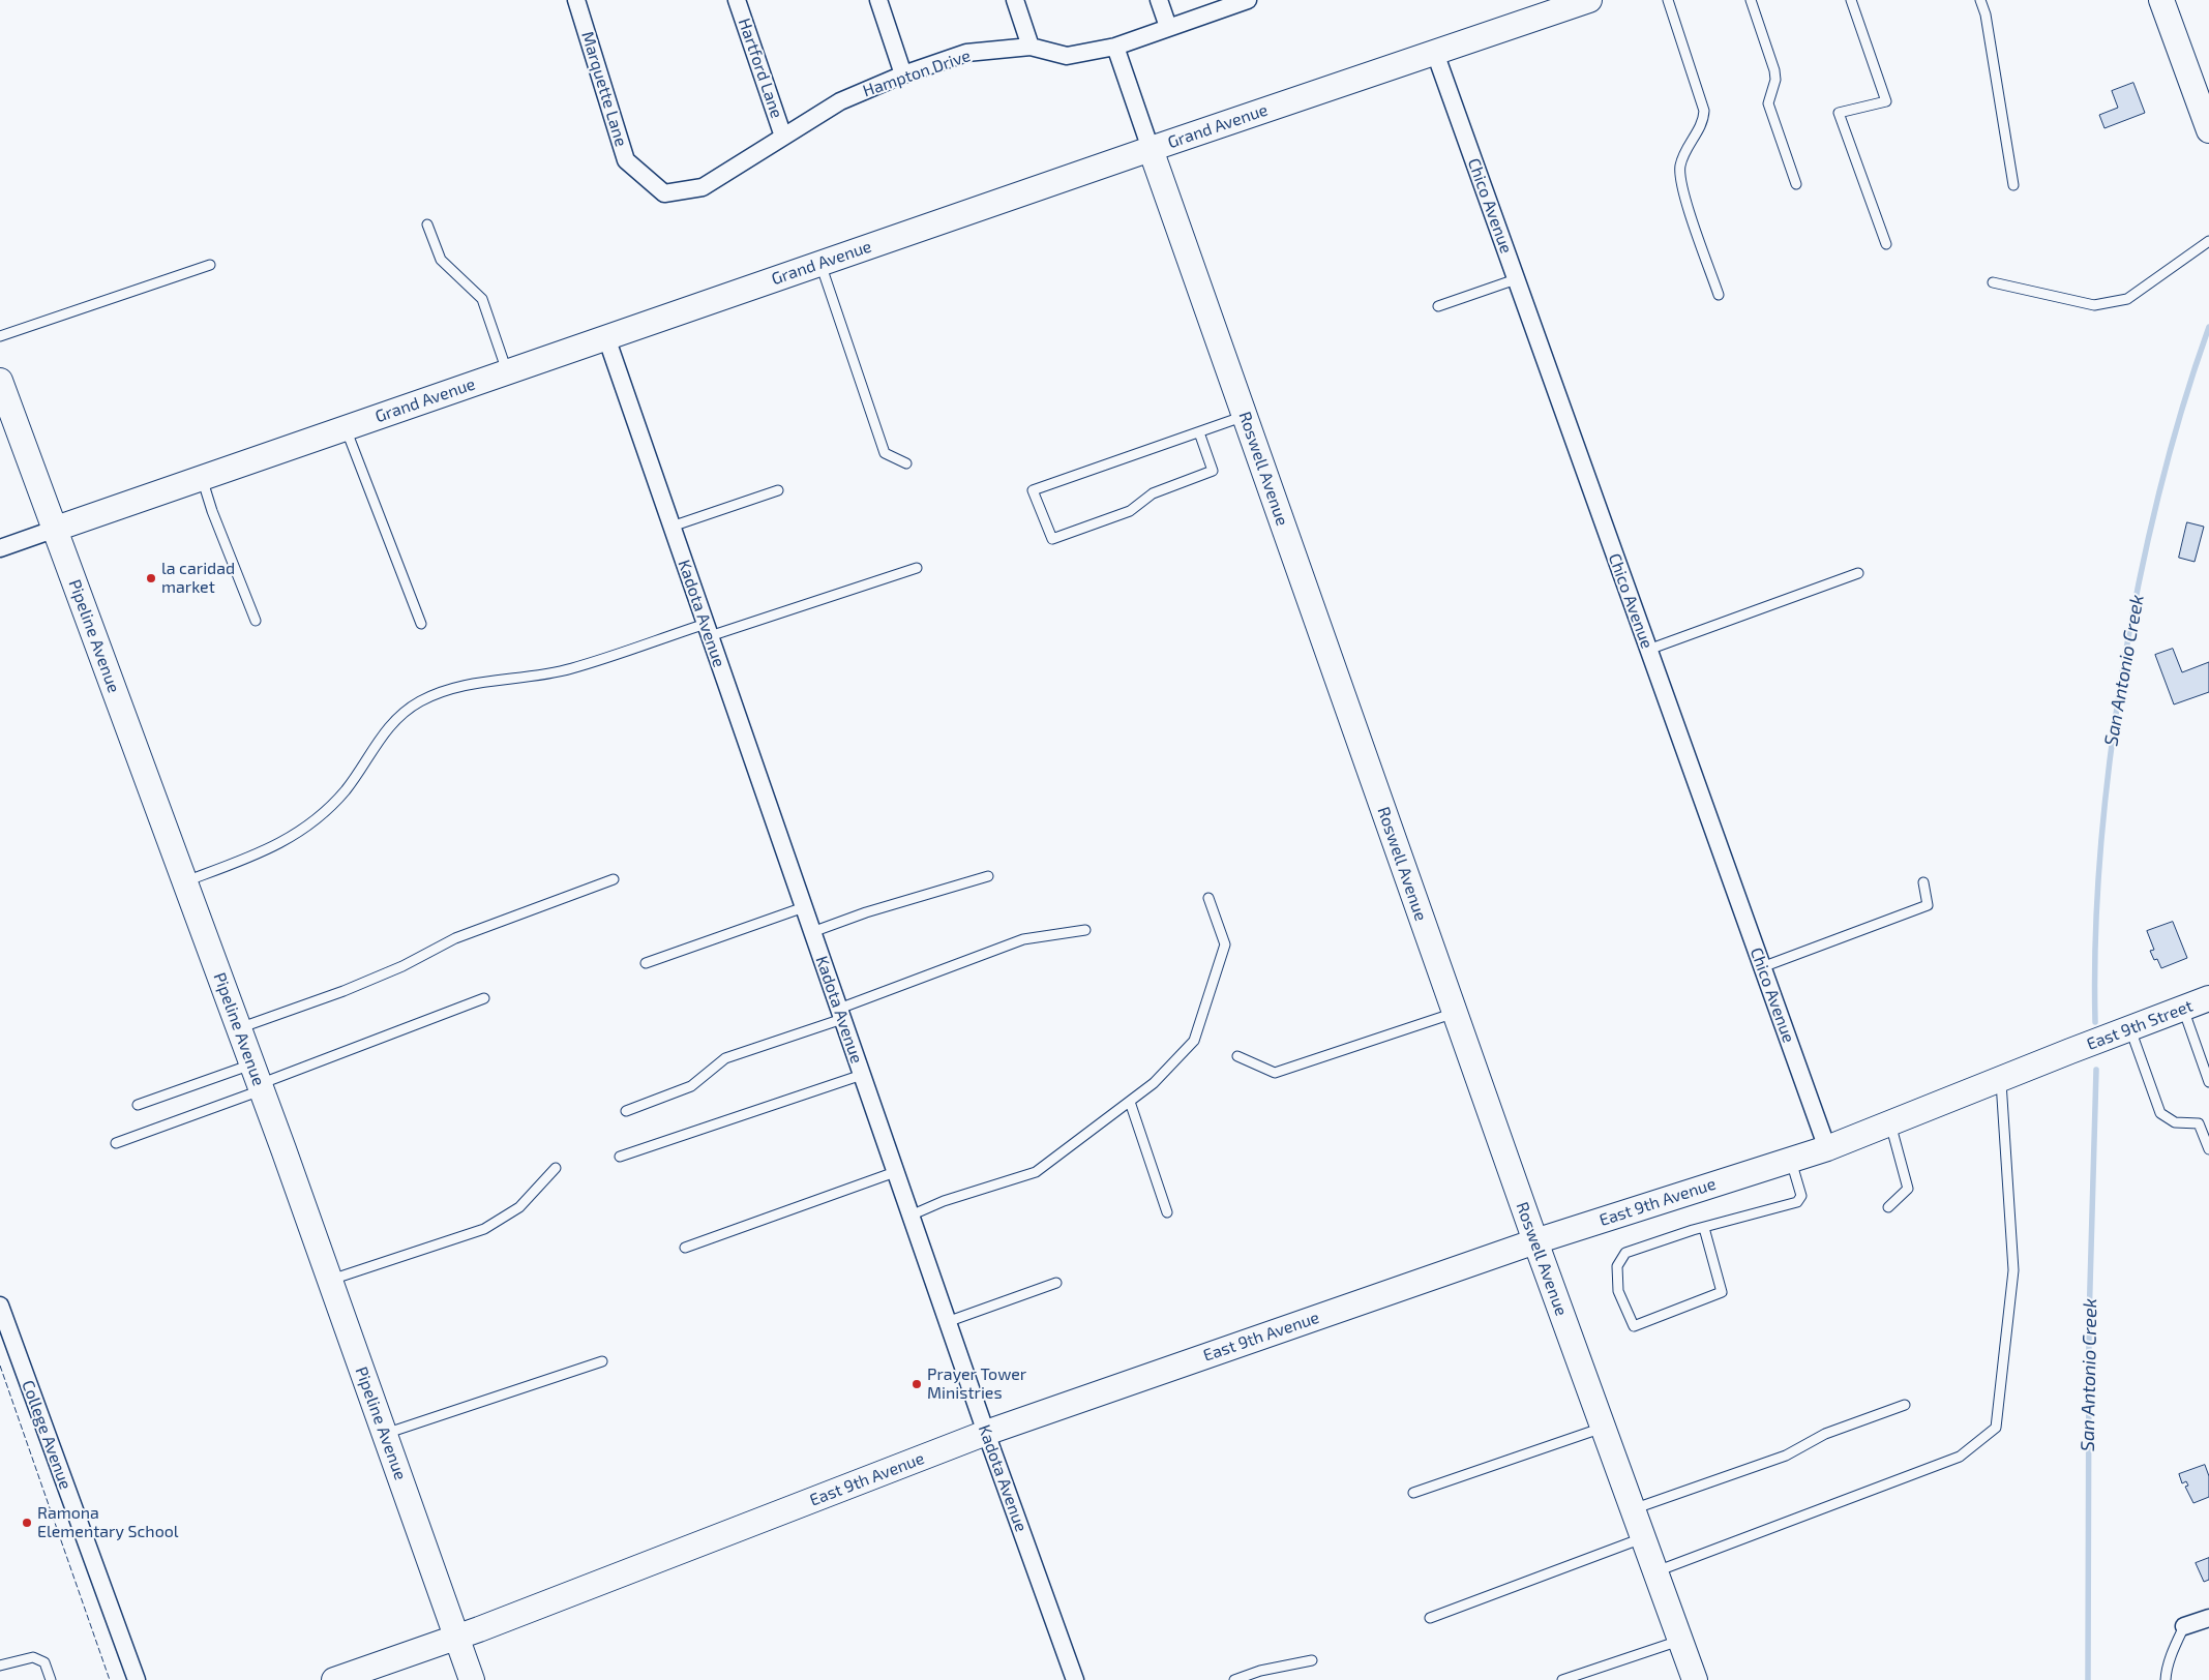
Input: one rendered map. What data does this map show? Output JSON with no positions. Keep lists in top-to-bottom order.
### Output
{
  "streets": {
    "street": [
      "Hartford Lane",
      "Hampton Drive",
      "Marquette Lane",
      "Grand Avenue",
      "Chico Avenue",
      "Roswell Avenue",
      "Kadota Avenue",
      "Pipeline Avenue",
      "East 9th Street",
      "East 9th Avenue",
      "College Avenue"
    ]
  },
  "crossings": [
    ["Hartford Lane", "Hampton Drive"],
    ["Hampton Drive", "Marquette Lane"],
    ["Hampton Drive", "Roswell Avenue"],
    ["Grand Avenue", "Chico Avenue"],
    ["Grand Avenue", "Roswell Avenue"],
    ["Grand Avenue", "Kadota Avenue"],
    ["Grand Avenue", "Pipeline Avenue"],
    ["Chico Avenue", "East 9th Avenue"],
    ["Roswell Avenue", "East 9th Avenue"],
    ["Kadota Avenue", "East 9th Avenue"],
    ["Pipeline Avenue", "East 9th Avenue"],
    ["East 9th Street", "East 9th Avenue"]
  ],
  "water": ["San Antonio Creek"],
  "places": ["la caridad market", "Prayer Tower Ministries", "Ramona Elementary School"]
}
